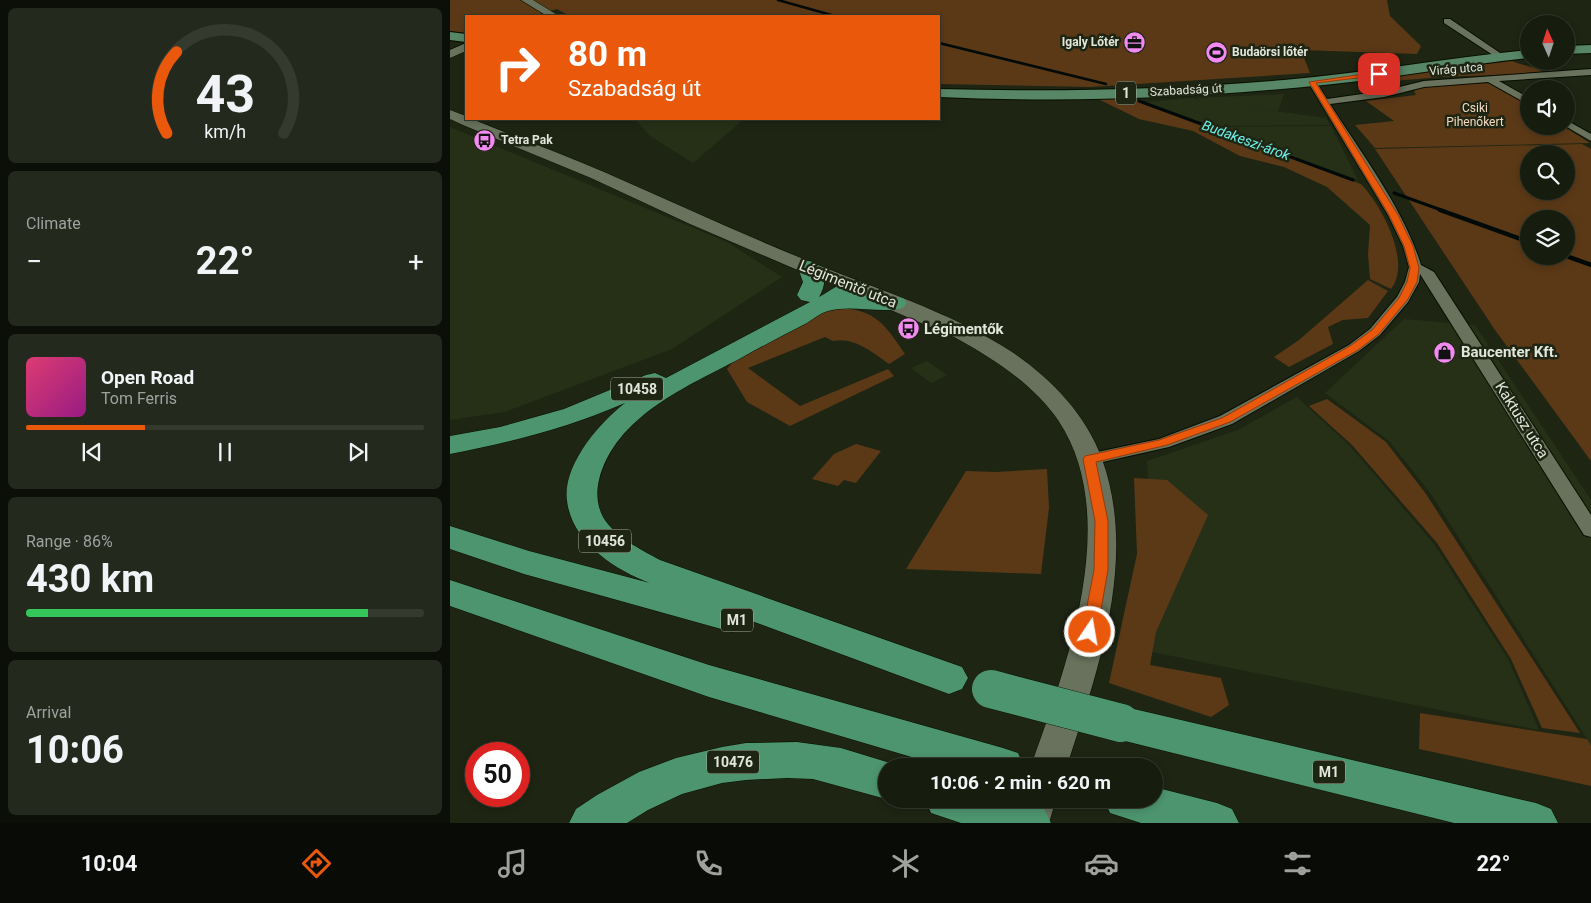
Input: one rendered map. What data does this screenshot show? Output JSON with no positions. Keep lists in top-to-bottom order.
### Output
{
  "streets": {
    "highway": [
      "10458",
      "10456",
      "M1",
      "10476"
    ],
    "main road": ["Szabadság út", "1", "Légimentő utca"],
    "street": ["Virág utca", "Kaktusz utca"]
  },
  "crossings": [
    ["Légimentő utca", "10458"],
    ["Légimentő utca", "10456"],
    ["10458", "10456"],
    ["10456", "M1"]
  ],
  "water": ["Budakeszi-árok"],
  "parks": ["Csiki Pihenőkert"],
  "places": {
    "office": ["Igaly Lőtér"],
    "sports": ["Budaörsi lőtér"],
    "bus stop": ["Tetra Pak", "Légimentők"],
    "shop": ["Baucenter Kft."]
  },
  "north": "top",
  "page": {
    "turn": ["80 m", "Szabadság út"],
    "tile": [
      "Climate",
      ["Range · 86%", "430 km"],
      ["Arrival", "10:06"]
    ],
    "heat": ["−", "22°", "+"],
    "song": ["Open Road", "Tom Ferris"],
    "limit": "50",
    "trip": "10:06 · 2 min · 620 m",
    "tabs": ["10:04", "22°"],
    "gauge": ["43", "km/h"]
  }
}
